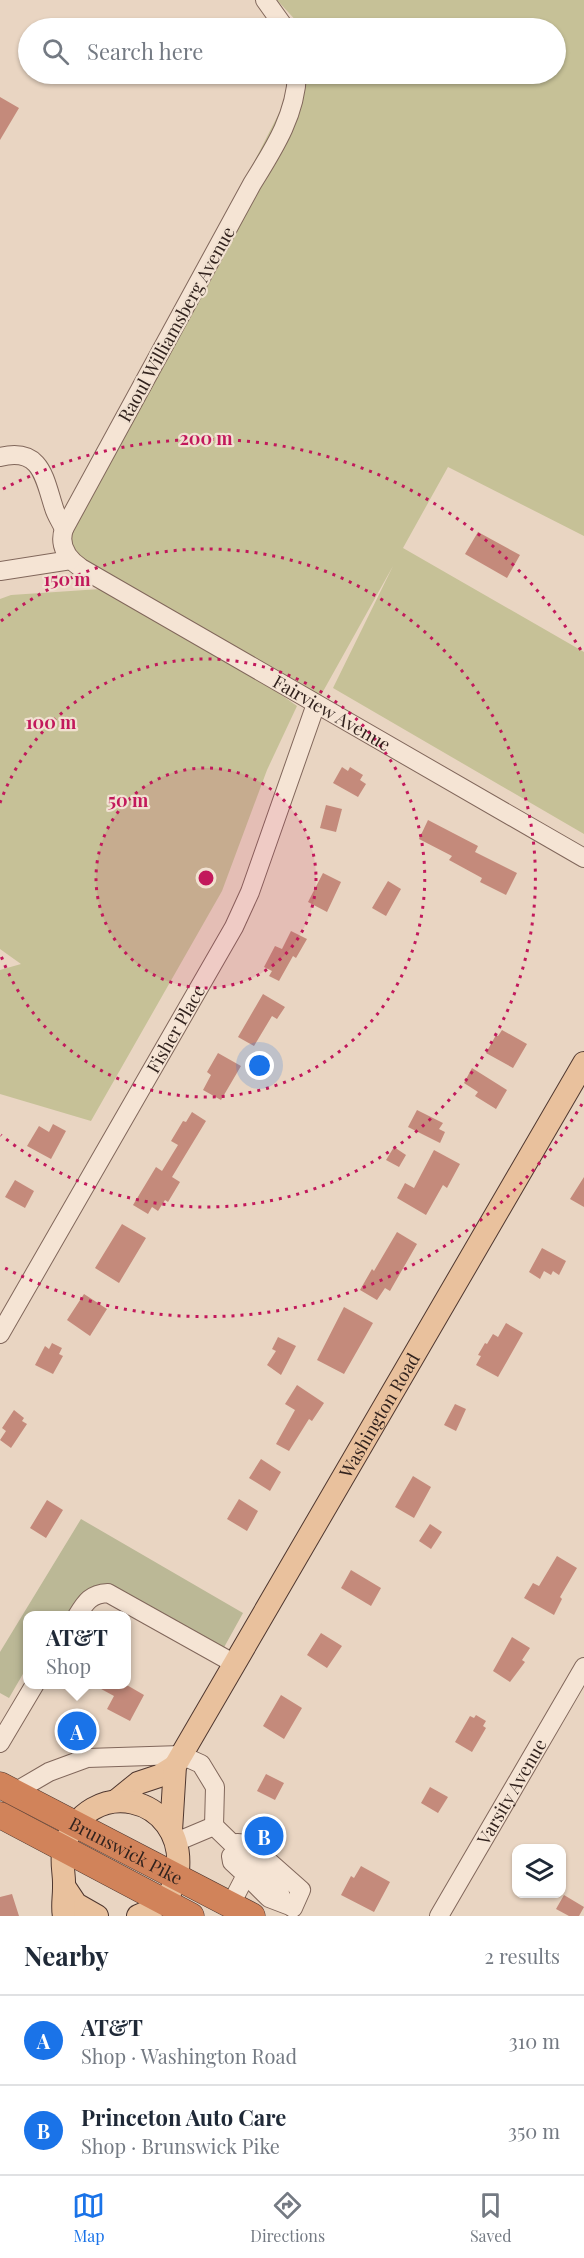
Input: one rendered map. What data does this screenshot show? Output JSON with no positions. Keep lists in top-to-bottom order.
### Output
{
  "streets": {
    "highway": ["Brunswick Pike"],
    "main road": ["Washington Road"],
    "street": [
      "Raoul Williamsberg Avenue",
      "Fairview Avenue",
      "Fisher Place",
      "Varsity Avenue"
    ]
  },
  "crossings": [
    ["Fairview Avenue", "Fisher Place"],
    ["Washington Road", "Brunswick Pike"]
  ],
  "page": {
    "search": "Search here",
    "popup": ["AT&T", "Shop"],
    "pins": ["A", "B"],
    "heading": ["Nearby", "2 results"],
    "list": [
      {
        "mark": "A",
        "name": "AT&T",
        "note": "Shop · Washington Road",
        "value": "310 m"
      },
      {
        "mark": "B",
        "name": "Princeton Auto Care",
        "note": "Shop · Brunswick Pike",
        "value": "350 m"
      }
    ],
    "nav": ["Map", "Directions", "Saved"]
  },
  "rings": [
    "200 m",
    "150 m",
    "100 m",
    "50 m"
  ]
}
